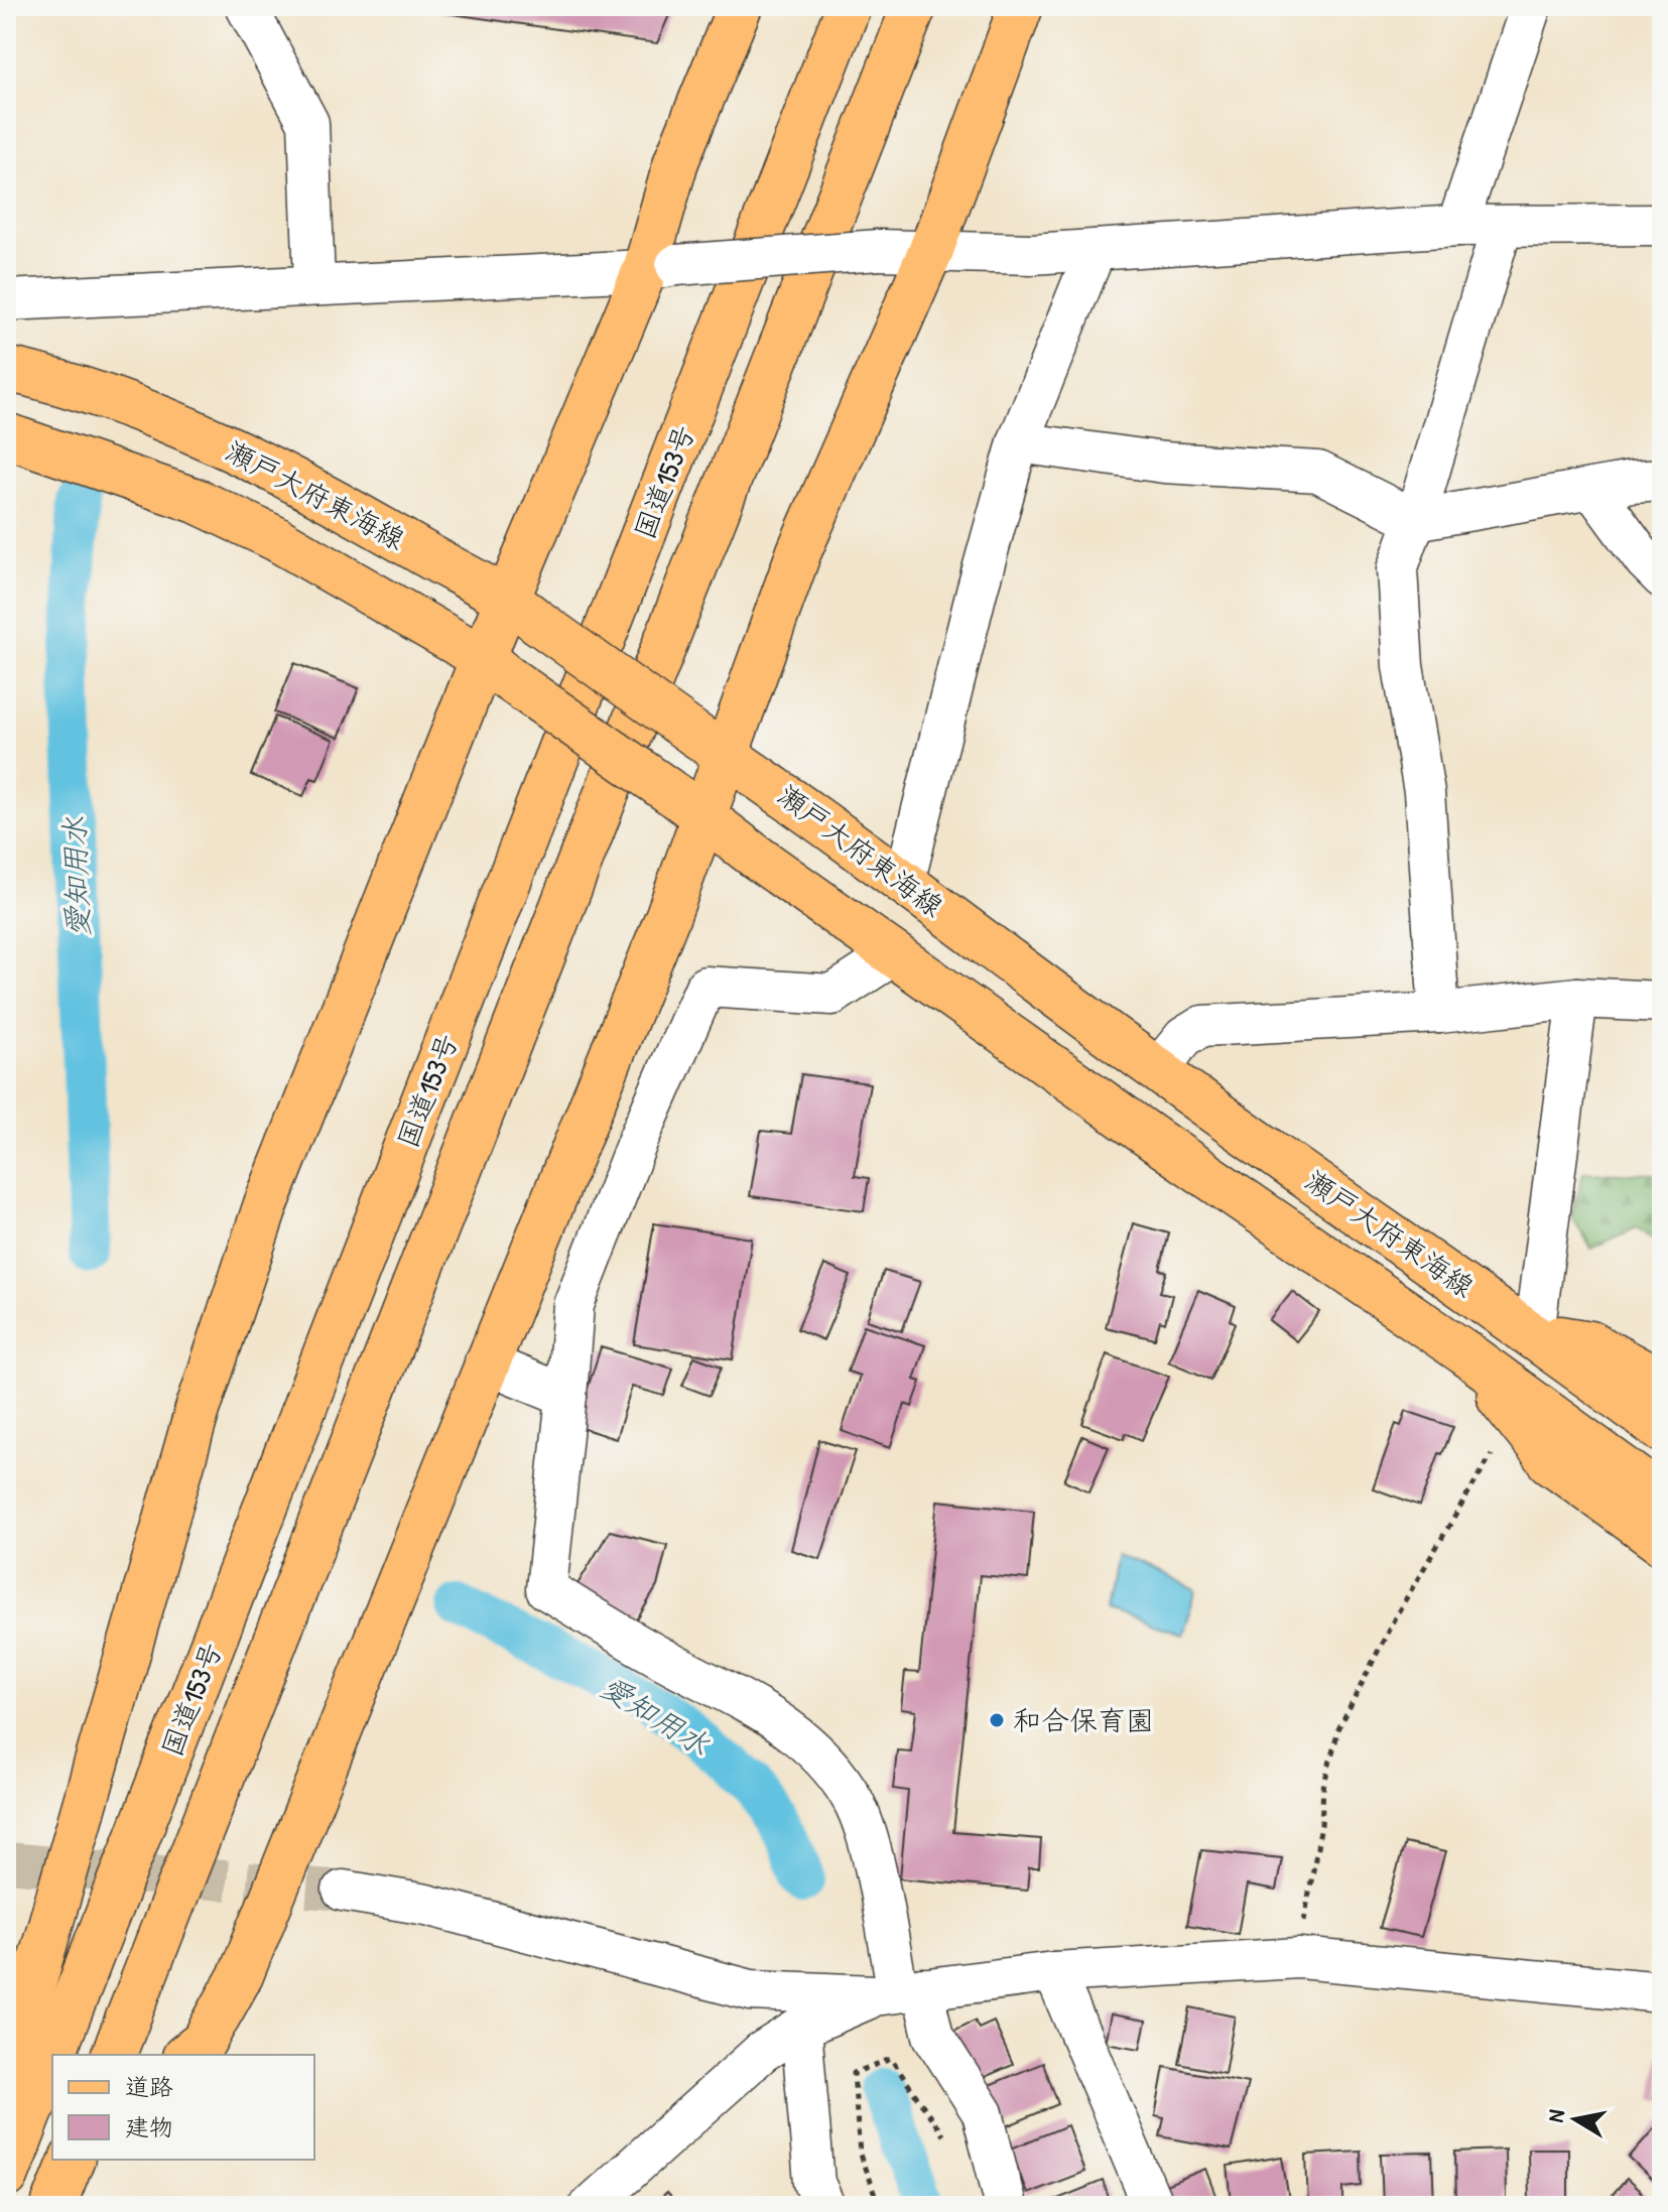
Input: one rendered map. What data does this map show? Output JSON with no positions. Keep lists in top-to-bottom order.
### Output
{
  "streets": {
    "main road": ["国道153号", "瀬戸大府東海線"]
  },
  "water": ["愛知用水"],
  "places": ["和合保育園"],
  "legend": ["道路", "建物"],
  "north": "left"
}
